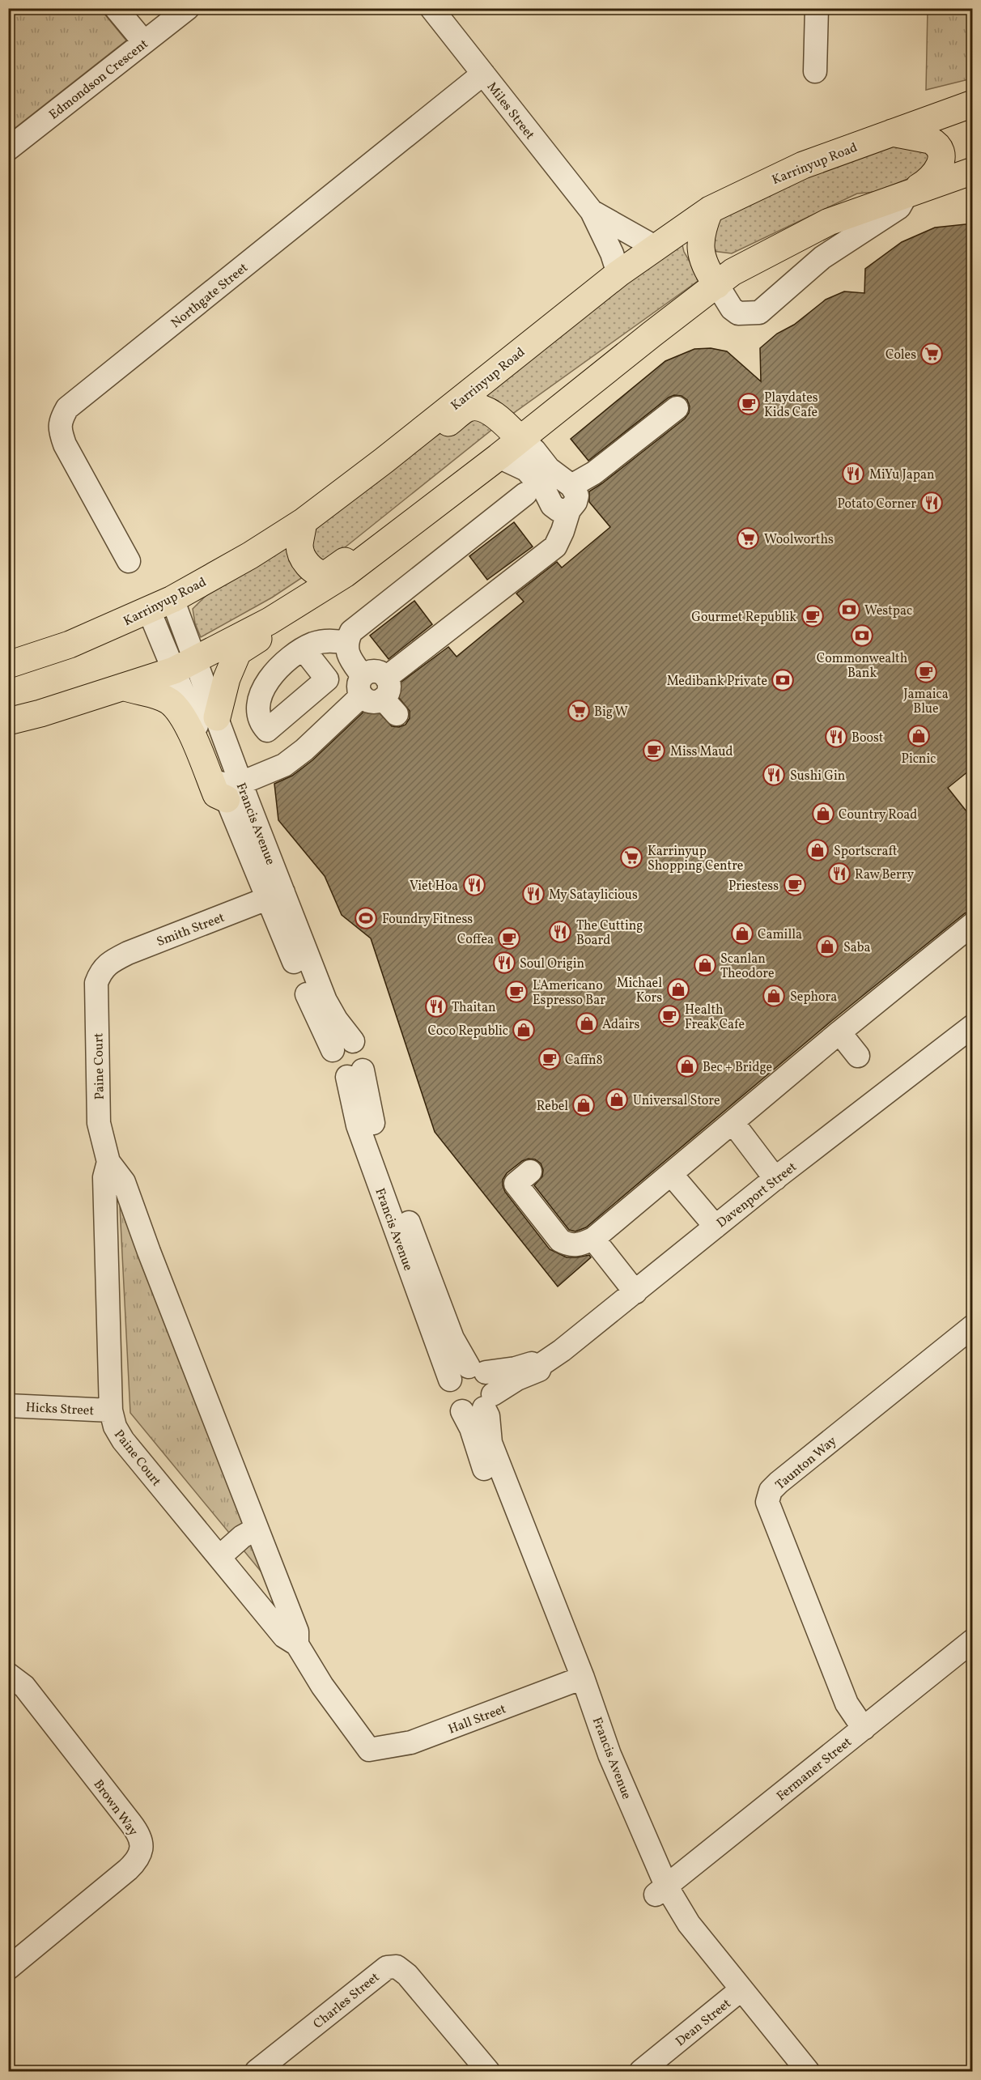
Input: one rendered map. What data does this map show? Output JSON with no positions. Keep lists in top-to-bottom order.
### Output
{
  "streets": {
    "highway": ["Karrinyup Road"],
    "street": [
      "Edmondson Crescent",
      "Miles Street",
      "Northgate Street",
      "Francis Avenue",
      "Smith Street",
      "Paine Court",
      "Davenport Street",
      "Hicks Street",
      "Taunton Way",
      "Hall Street",
      "Fermaner Street",
      "Brown Way",
      "Charles Street",
      "Dean Street"
    ]
  },
  "crossings": [
    ["Miles Street", "Karrinyup Road"],
    ["Miles Street", "Northgate Street"],
    ["Karrinyup Road", "Francis Avenue"],
    ["Francis Avenue", "Smith Street"],
    ["Francis Avenue", "Davenport Street"],
    ["Francis Avenue", "Hall Street"],
    ["Francis Avenue", "Fermaner Street"],
    ["Francis Avenue", "Dean Street"],
    ["Smith Street", "Paine Court"],
    ["Paine Court", "Hicks Street"],
    ["Paine Court", "Hall Street"],
    ["Taunton Way", "Fermaner Street"]
  ],
  "places": {
    "supermarket": [
      "Coles",
      "Woolworths",
      "Big W",
      "Karrinyup Shopping Centre"
    ],
    "cafe": [
      "Playdates Kids Cafe",
      "Gourmet Republik",
      "Jamaica Blue",
      "Miss Maud",
      "Priestess",
      "Coffea",
      "L'Americano Espresso Bar",
      "Health Freak Cafe",
      "Caffn8"
    ],
    "restaurant": [
      "MiYu Japan",
      "Potato Corner",
      "Boost",
      "Sushi Gin",
      "Raw Berry",
      "Viet Hoa",
      "My Sataylicious",
      "The Cutting Board",
      "Soul Origin",
      "Thaitan"
    ],
    "bank": ["Westpac", "Commonwealth Bank", "Medibank Private"],
    "shop": [
      "Picnic",
      "Country Road",
      "Sportscraft",
      "Camilla",
      "Saba",
      "Scanlan Theodore",
      "Michael Kors",
      "Sephora",
      "Adairs",
      "Coco Republic",
      "Bec + Bridge",
      "Universal Store",
      "Rebel"
    ],
    "sports": ["Foundry Fitness"]
  }
}
